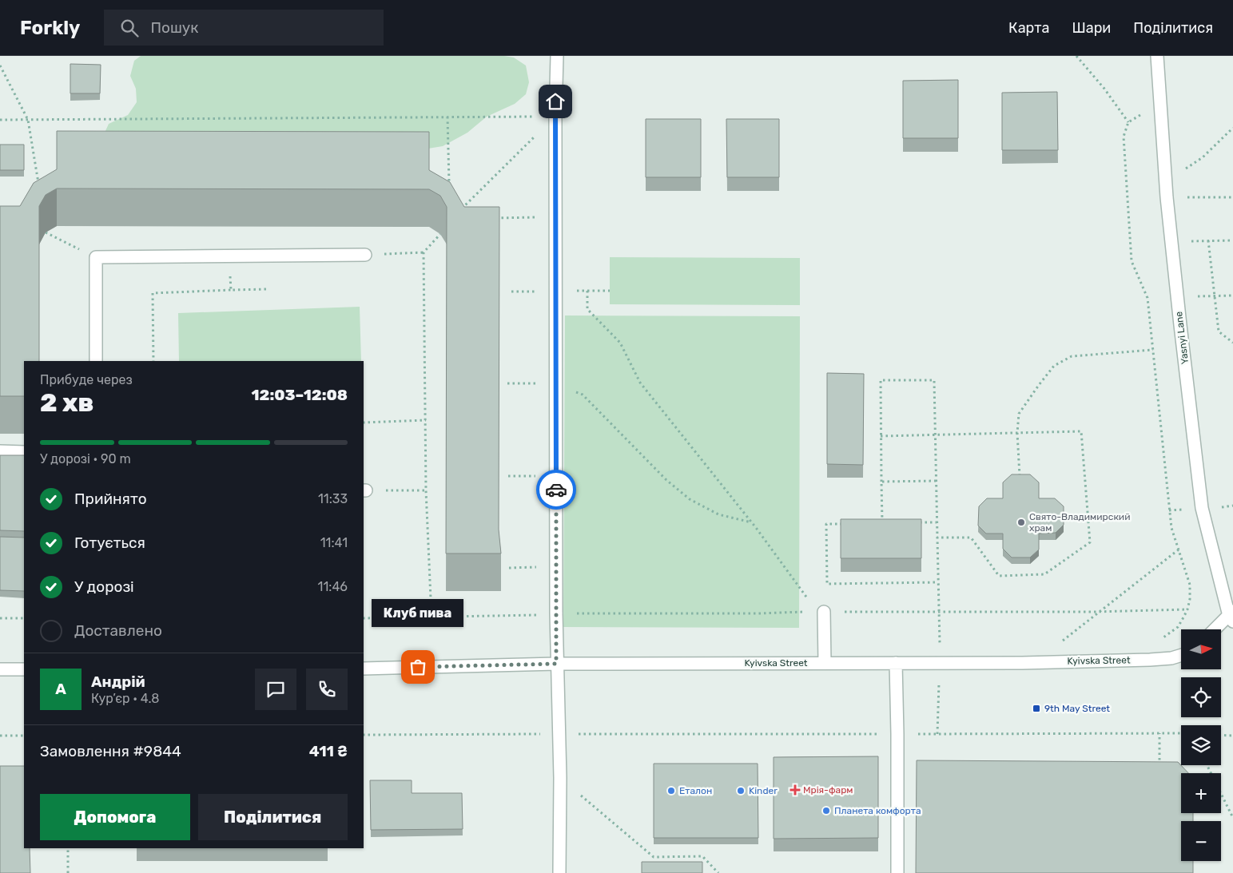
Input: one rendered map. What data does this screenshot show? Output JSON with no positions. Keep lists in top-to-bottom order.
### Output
{
  "streets": {
    "street": ["Yasnyi Lane", "Kyivska Street"]
  },
  "places": {
    "other": [
      "Свято-Владимирский храм",
      "Клуб пива",
      "Еталон",
      "Kinder",
      "Планета комфорта"
    ],
    "transit": ["9th May Street"],
    "health": ["Мрія-фарм"]
  },
  "north": "right",
  "page": {
    "header": "Forkly",
    "search": "Пошук",
    "nav": ["Карта", "Шари", "Поділитися"],
    "heading": ["2 хв", "Прибуде через", "12:03–12:08"],
    "panel": [
      "Андрій",
      "Кур’єр · 4.8",
      "Замовлення #9844",
      "411 ₴"
    ],
    "bar": "У дорозі · 90 m",
    "list": [
      ["Прийнято", "11:33"],
      ["Готується", "11:41"],
      ["У дорозі", "11:46"],
      "Доставлено"
    ],
    "bubble": "Клуб пива",
    "map_buttons": ["+", "−"],
    "round": "А",
    "buttons": ["Допомога", "Поділитися"]
  }
}
